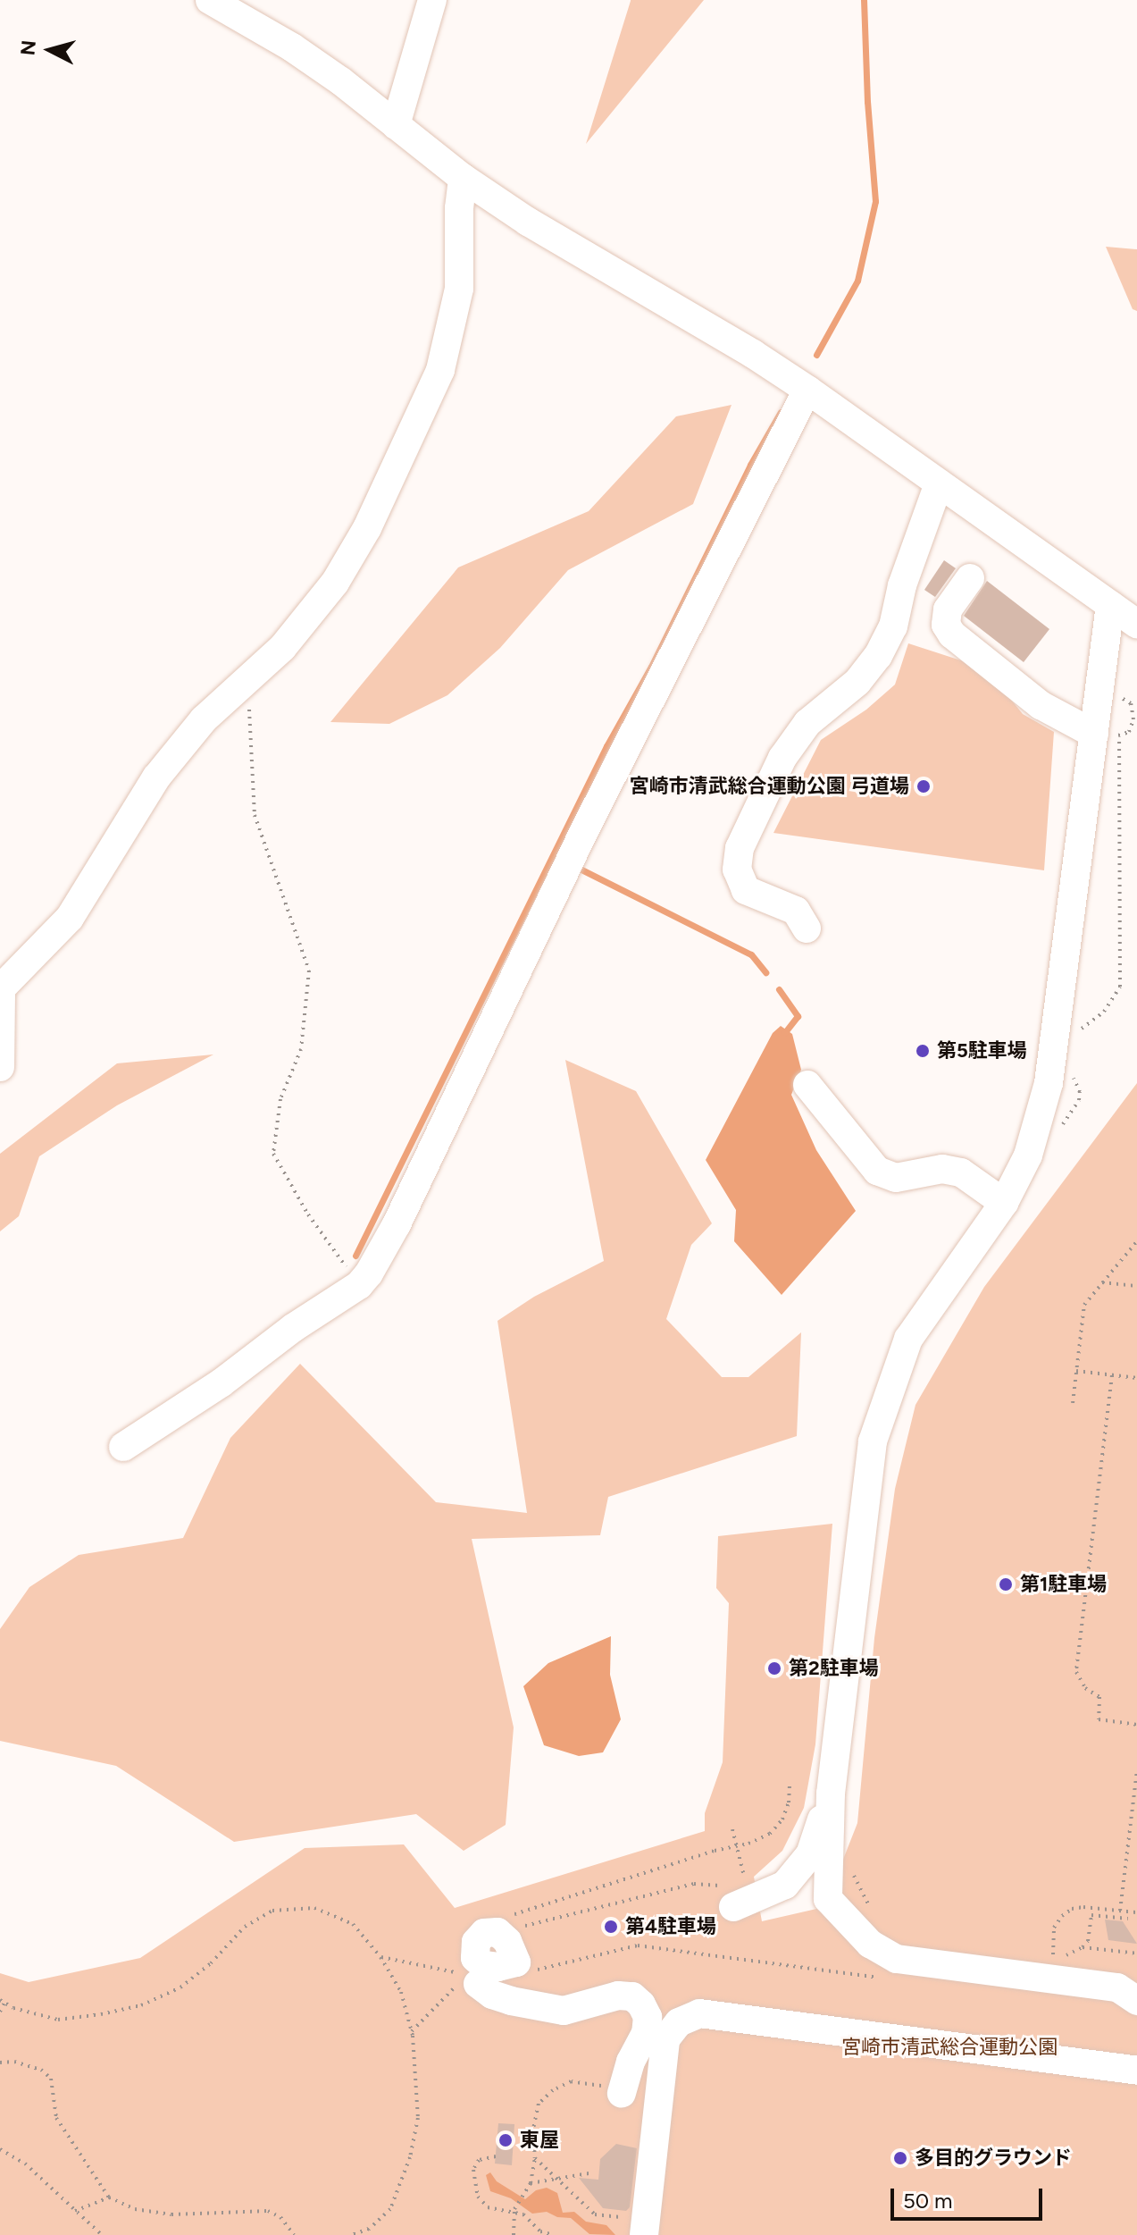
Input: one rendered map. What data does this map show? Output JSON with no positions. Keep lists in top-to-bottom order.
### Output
{
  "parks": ["宮崎市清武総合運動公園"],
  "places": [
    "宮崎市清武総合運動公園 弓道場",
    "第5駐車場",
    "第1駐車場",
    "第2駐車場",
    "第4駐車場",
    "東屋",
    "多目的グラウンド"
  ],
  "scale_bar": "50 m",
  "north": "left"
}
